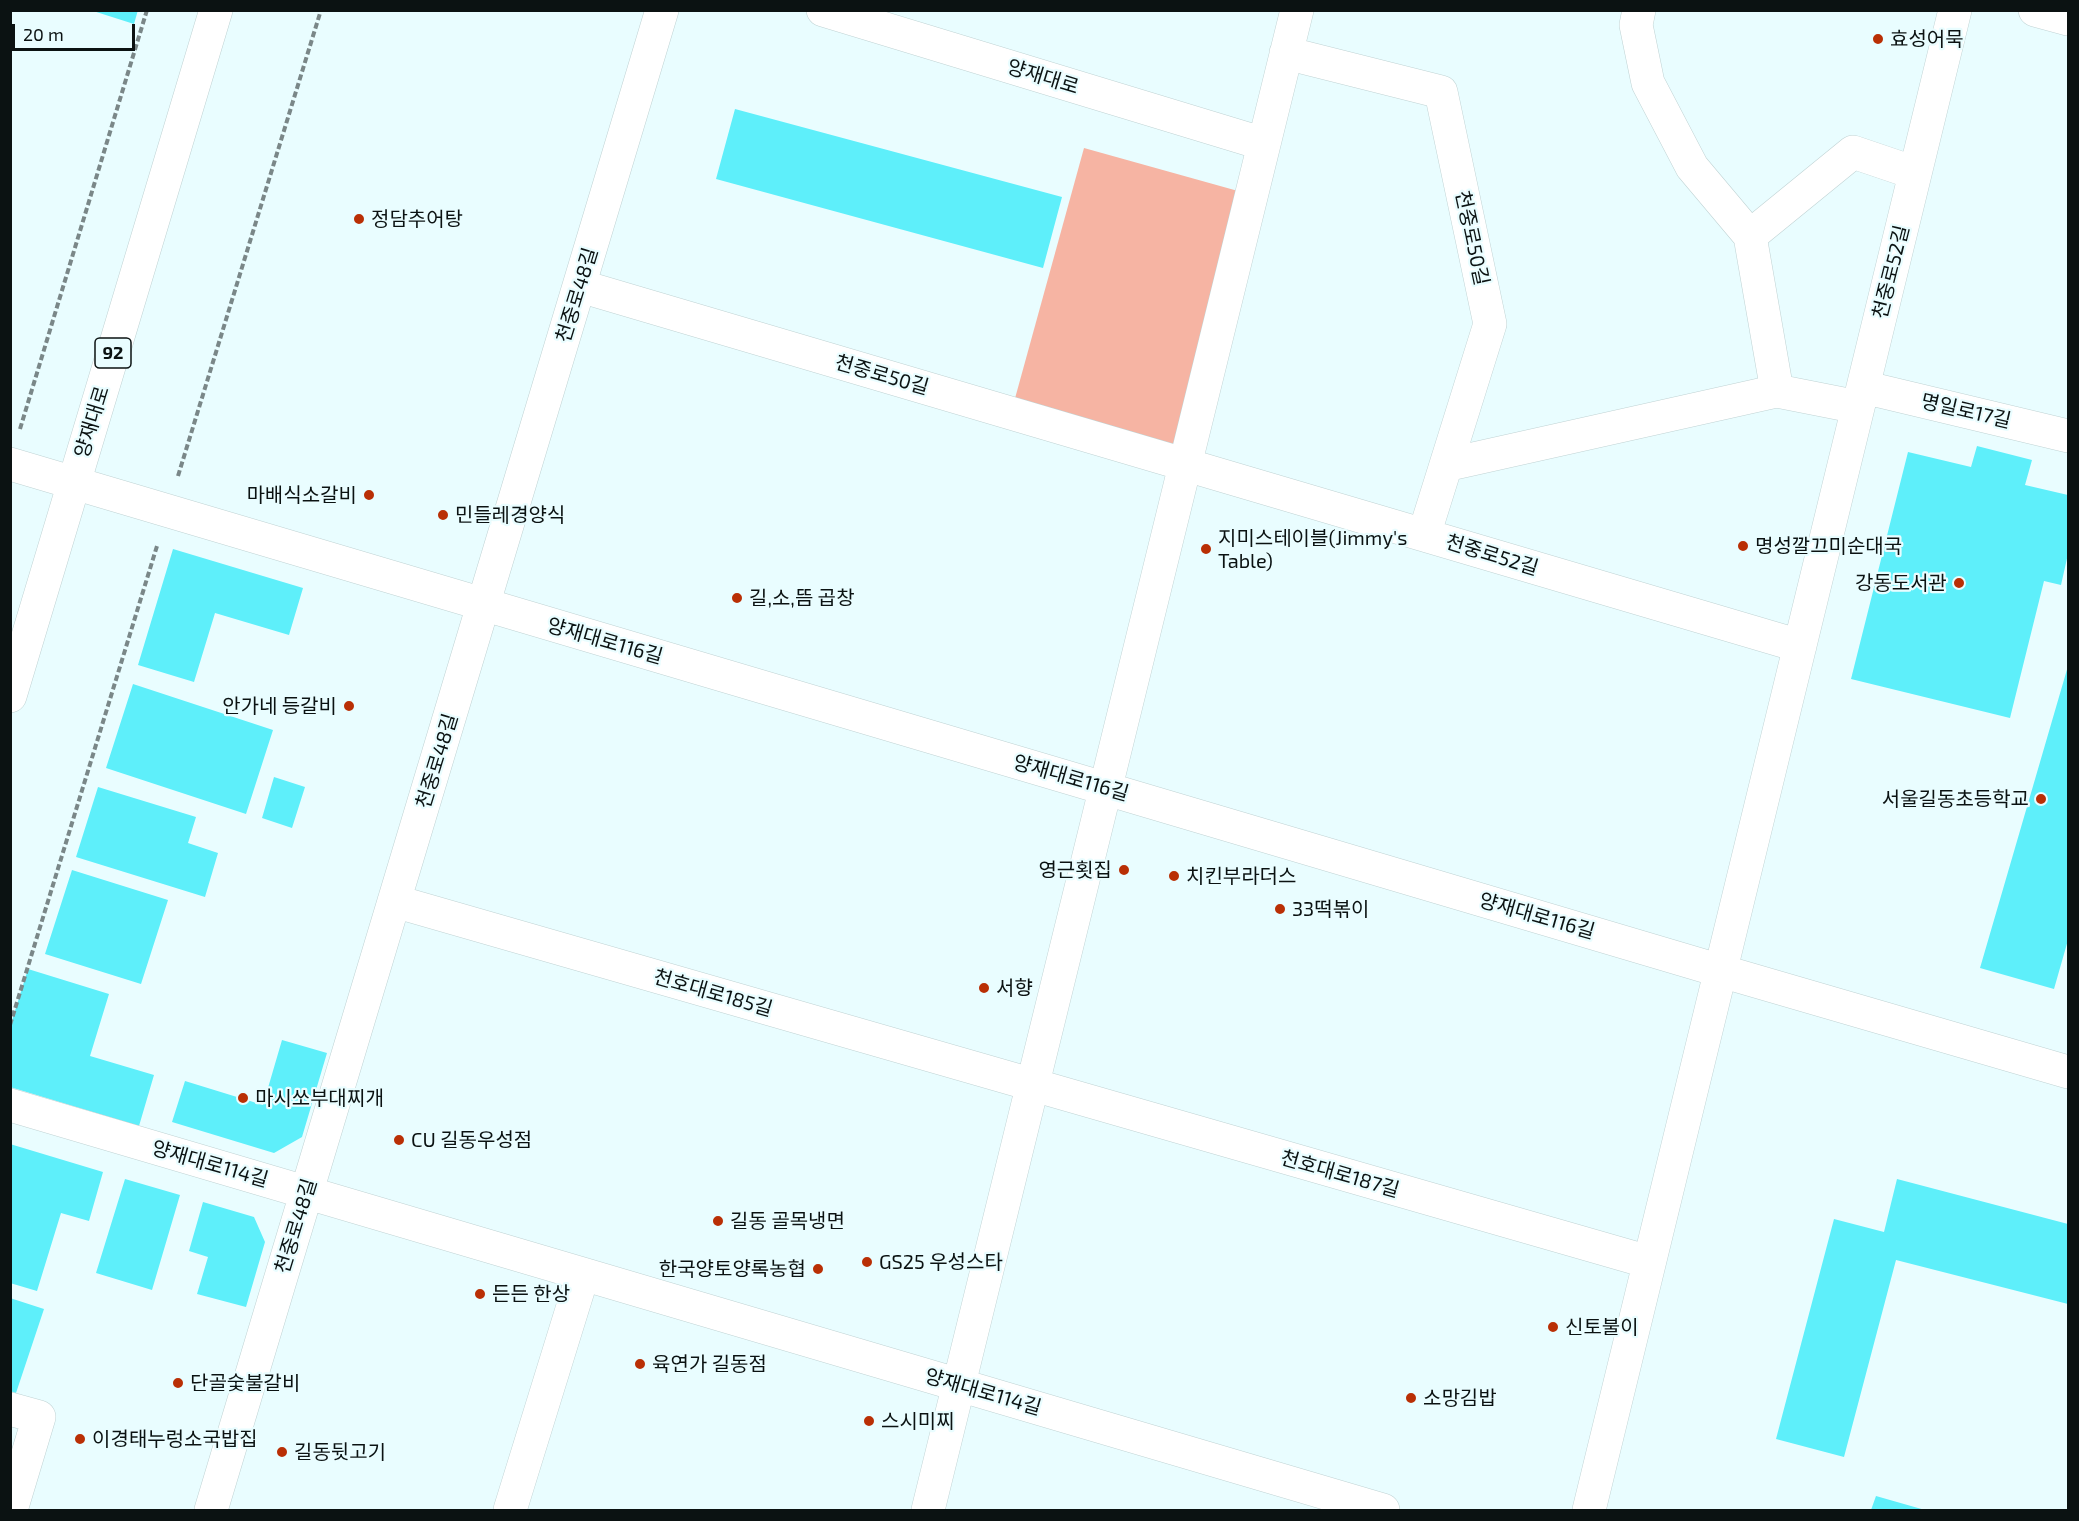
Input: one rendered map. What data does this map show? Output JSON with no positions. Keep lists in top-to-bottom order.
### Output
{
  "streets": {
    "street": [
      "양재대로",
      "천중로50길",
      "천중로52길",
      "천중로48길",
      "92",
      "명일로17길",
      "양재대로116길",
      "천호대로185길",
      "양재대로114길",
      "천호대로187길"
    ]
  },
  "crossings": [
    ["양재대로", "양재대로116길"],
    ["천중로50길", "천중로52길"],
    ["천중로50길", "천중로48길"],
    ["천중로52길", "명일로17길"],
    ["천중로52길", "양재대로116길"],
    ["천중로48길", "양재대로116길"],
    ["천중로48길", "천호대로185길"],
    ["천중로48길", "양재대로114길"],
    ["천호대로185길", "천호대로187길"]
  ],
  "places": [
    "효성어묵",
    "정담추어탕",
    "마배식소갈비",
    "민들레경양식",
    "명성깔끄미순대국",
    "지미스테이블(Jimmy's Table)",
    "강동도서관",
    "길,소,뜸 곱창",
    "안가네 등갈비",
    "서울길동초등학교",
    "영근횟집",
    "치킨부라더스",
    "33떡볶이",
    "서향",
    "마시쏘부대찌개",
    "CU 길동우성점",
    "길동 골목냉면",
    "GS25 우성스타",
    "한국양토양록농협",
    "든든 한상",
    "신토불이",
    "육연가 길동점",
    "단골숯불갈비",
    "소망김밥",
    "스시미찌",
    "이경태누렁소국밥집",
    "길동뒷고기"
  ],
  "scale_bar": "20 m"
}
